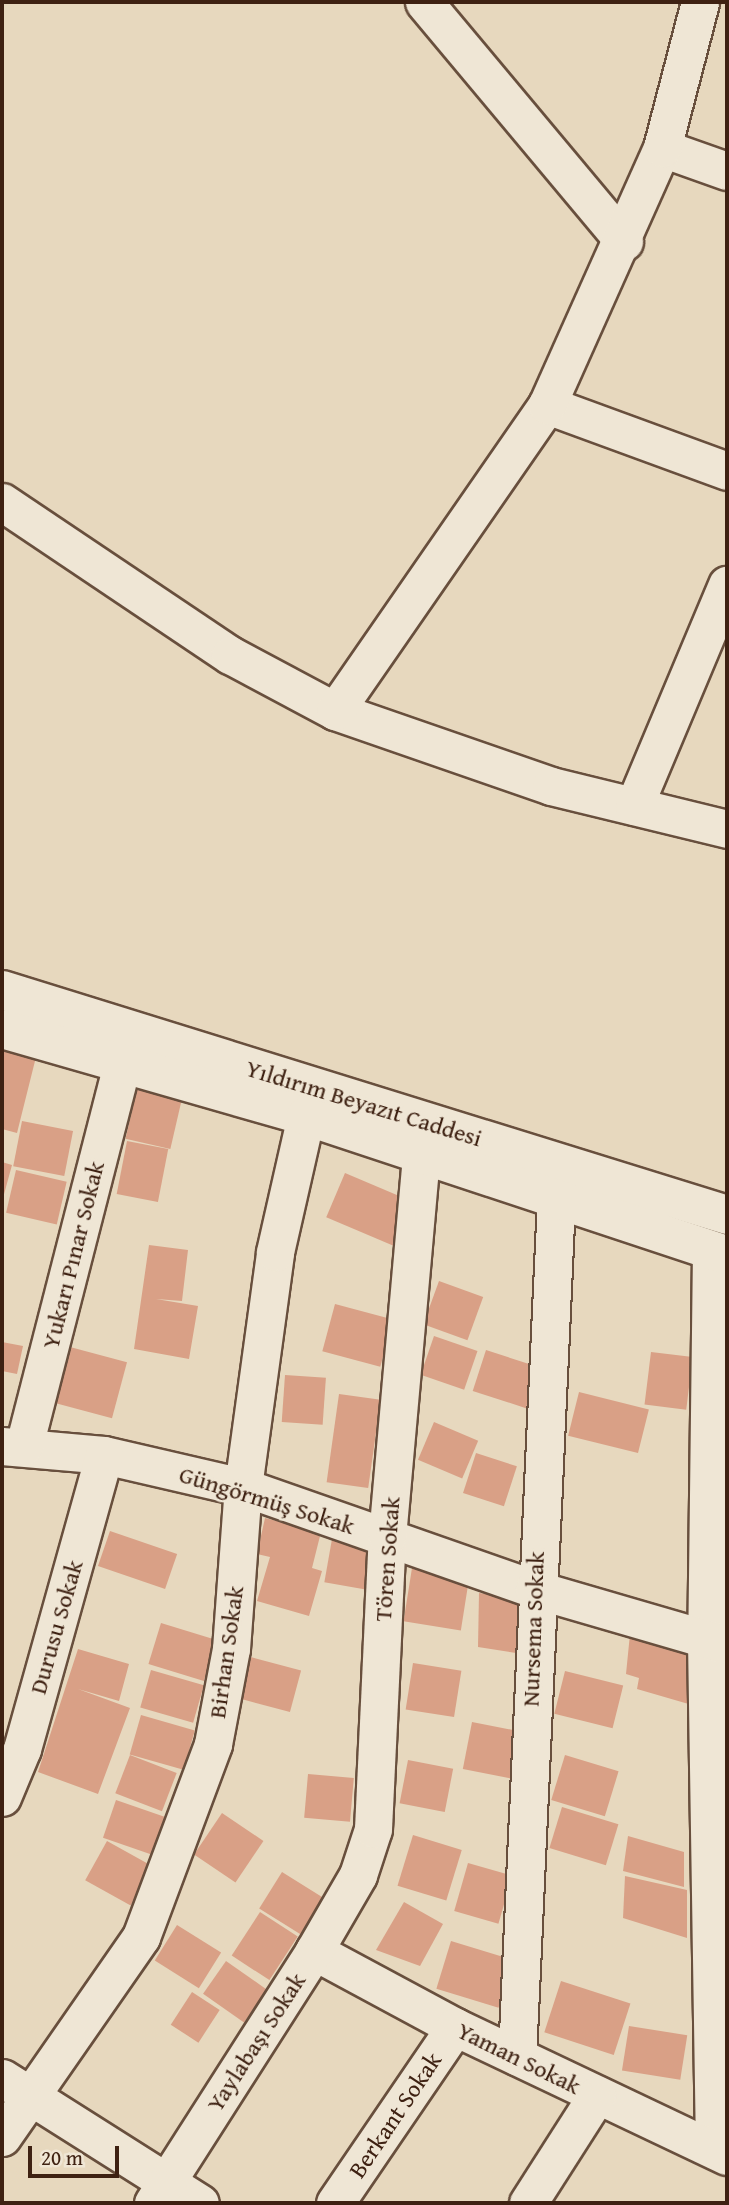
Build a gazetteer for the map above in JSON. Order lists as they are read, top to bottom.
{
  "streets": {
    "main road": ["Yıldırım Beyazıt Caddesi"],
    "street": [
      "Yukarı Pınar Sokak",
      "Güngörmüş Sokak",
      "Tören Sokak",
      "Durusu Sokak",
      "Nursema Sokak",
      "Birhan Sokak",
      "Yaylabaşı Sokak",
      "Yaman Sokak",
      "Berkant Sokak"
    ]
  },
  "crossings": [
    ["Yukarı Pınar Sokak", "Güngörmüş Sokak"],
    ["Güngörmüş Sokak", "Tören Sokak"],
    ["Güngörmüş Sokak", "Durusu Sokak"],
    ["Güngörmüş Sokak", "Nursema Sokak"],
    ["Güngörmüş Sokak", "Birhan Sokak"],
    ["Tören Sokak", "Yaylabaşı Sokak"],
    ["Tören Sokak", "Yaman Sokak"],
    ["Nursema Sokak", "Yaman Sokak"],
    ["Yaylabaşı Sokak", "Yaman Sokak"],
    ["Yaman Sokak", "Berkant Sokak"]
  ],
  "scale_bar": "20 m"
}
